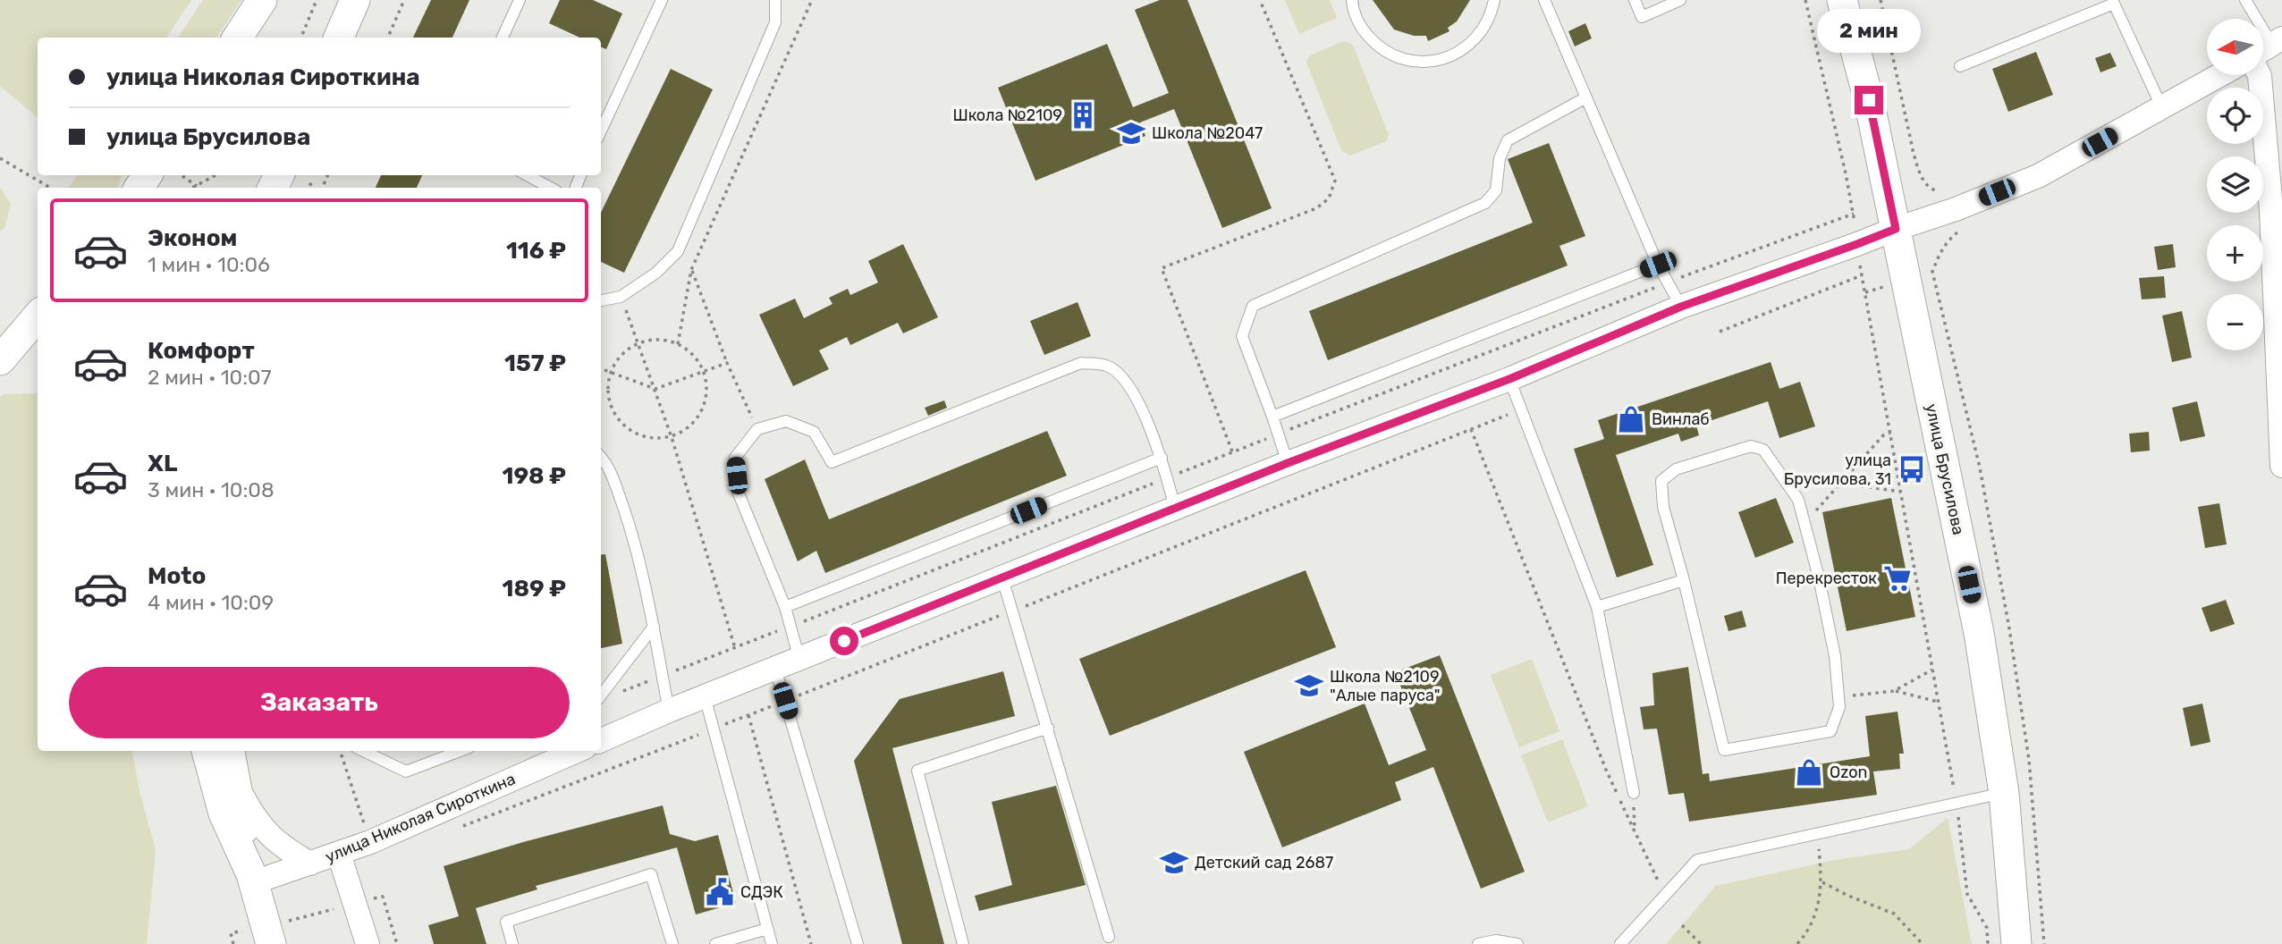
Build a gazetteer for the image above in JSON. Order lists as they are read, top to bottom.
{
  "streets": {
    "street": ["улица Брусилова", "улица Николая Сироткина"]
  },
  "places": {
    "building": ["Школа №2109"],
    "school or university": ["Школа №2047", "Школа №2109 \"Алые паруса\"", "Детский сад 2687"],
    "shop": ["Винлаб", "Ozon"],
    "bus stop": ["улица Брусилова, 31"],
    "supermarket": ["Перекресток"],
    "public building": ["СДЭК"]
  },
  "north": "left",
  "page": {
    "bubble": "2 мин",
    "map_buttons": ["+", "−"],
    "banner": ["улица Николая Сироткина", "улица Брусилова"],
    "list": [
      {
        "name": "Эконом",
        "note": "1 мин · 10:06",
        "value": "116 ₽"
      },
      {
        "name": "Комфорт",
        "note": "2 мин · 10:07",
        "value": "157 ₽"
      },
      {
        "name": "XL",
        "note": "3 мин · 10:08",
        "value": "198 ₽"
      },
      {
        "name": "Moto",
        "note": "4 мин · 10:09",
        "value": "189 ₽"
      }
    ],
    "buttons": "Заказать"
  }
}
